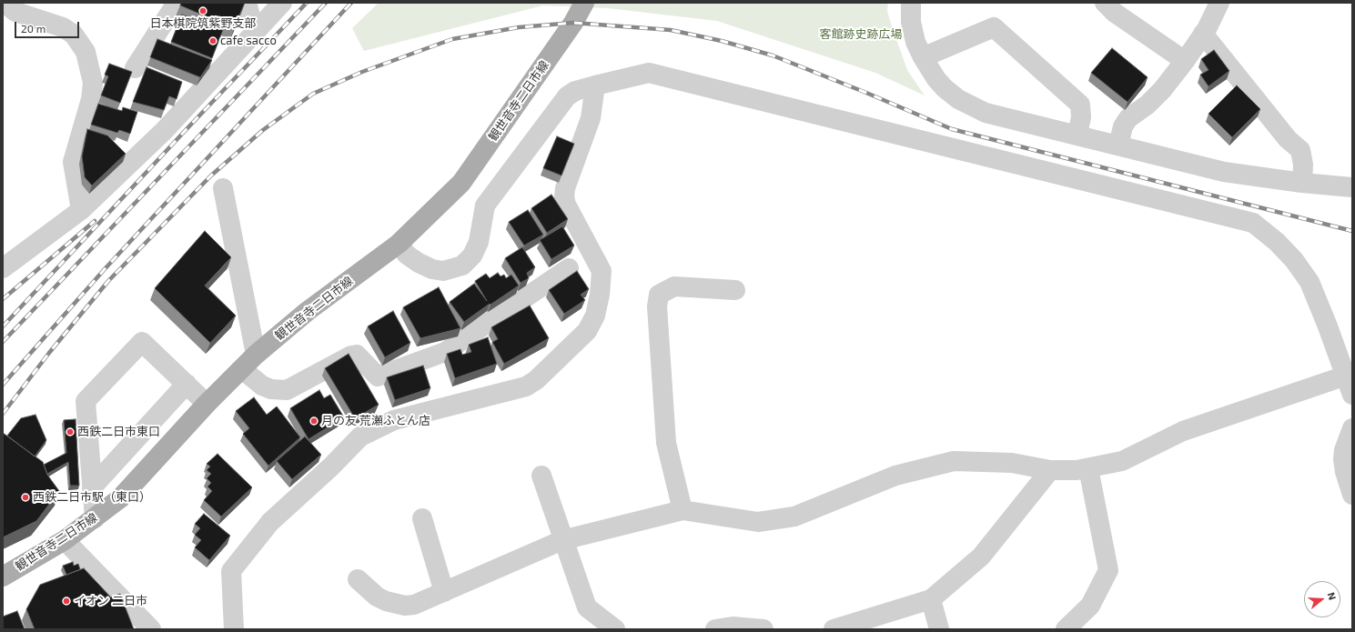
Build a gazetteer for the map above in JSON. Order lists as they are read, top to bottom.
{
  "streets": {
    "main road": ["観世音寺二日市線"]
  },
  "parks": ["客館跡史跡広場"],
  "places": [
    "日本棋院筑紫野支部",
    "cafe sacco",
    "月の友 荒瀬ふとん店",
    "西鉄二日市東口",
    "西鉄二日市駅（東口）",
    "イオン 二日市"
  ],
  "scale_bar": "20 m",
  "north": "right"
}
